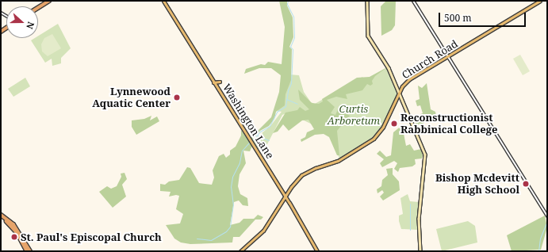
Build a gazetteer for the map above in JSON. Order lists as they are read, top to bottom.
{
  "streets": {
    "main road": ["Church Road", "Washington Lane"]
  },
  "crossings": [
    ["Church Road", "Washington Lane"]
  ],
  "parks": ["Curtis Arboretum"],
  "places": [
    "Lynnewood Aquatic Center",
    "Reconstructionist Rabbinical College",
    "Bishop Mcdevitt High School",
    "St. Paul's Episcopal Church"
  ],
  "scale_bar": "500 m",
  "north": "right"
}
